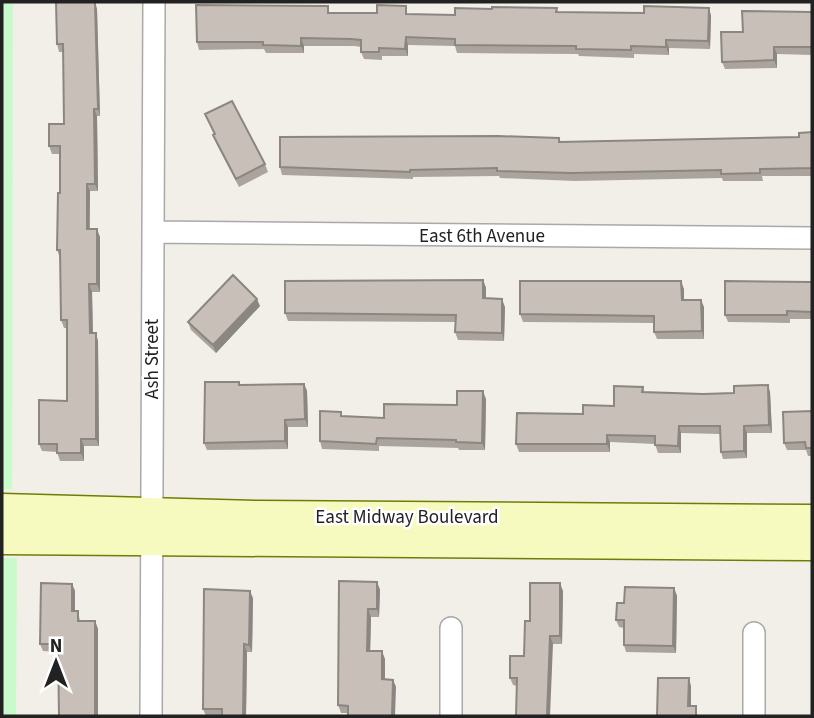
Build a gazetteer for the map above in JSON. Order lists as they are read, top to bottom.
{
  "streets": {
    "main road": ["East Midway Boulevard"],
    "street": ["East 6th Avenue", "Ash Street"]
  },
  "crossings": [
    ["East 6th Avenue", "Ash Street"],
    ["Ash Street", "East Midway Boulevard"]
  ],
  "north": "top"
}
